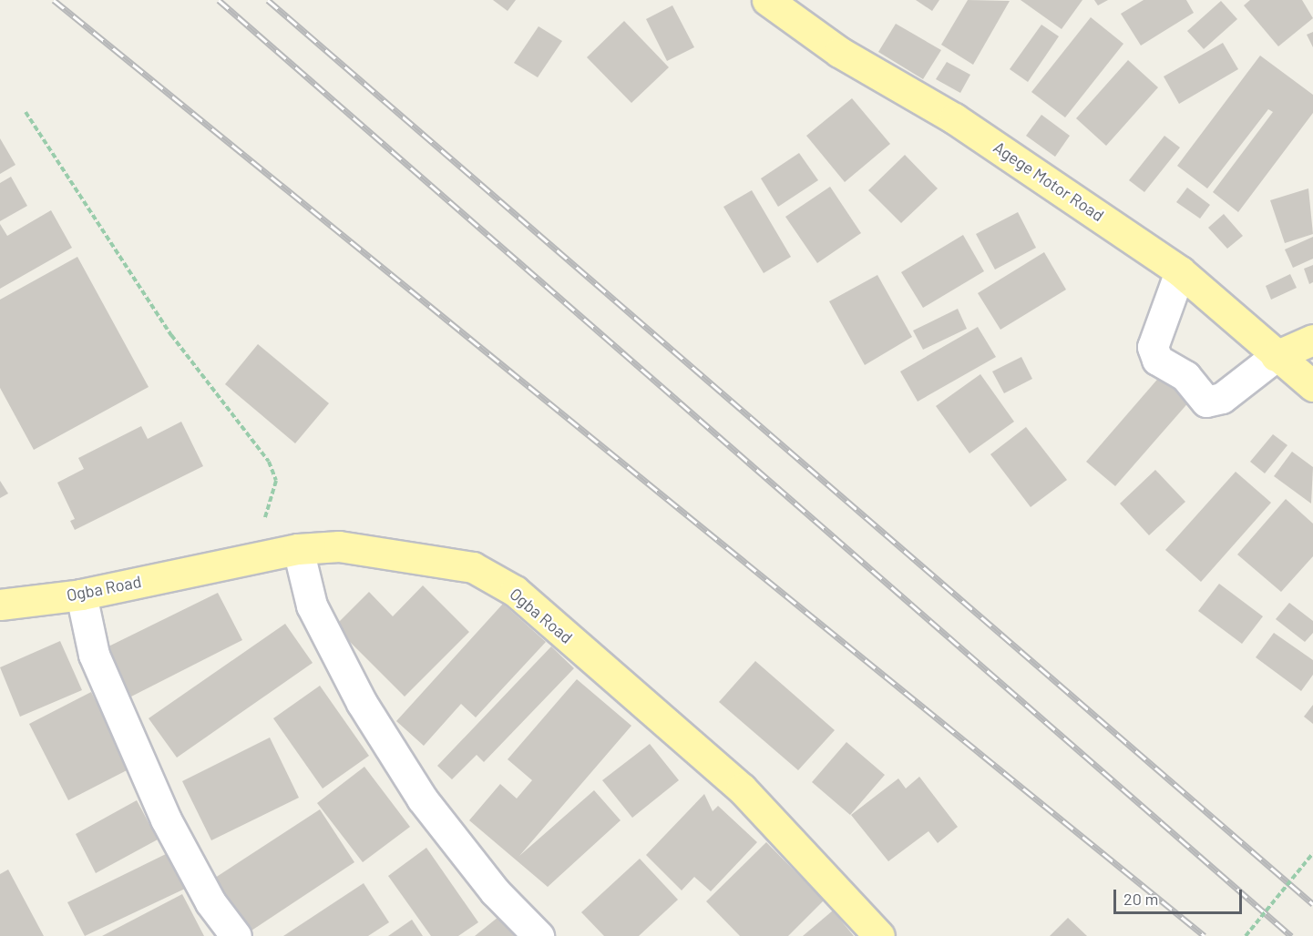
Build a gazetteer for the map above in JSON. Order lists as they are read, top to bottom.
{
  "streets": {
    "main road": ["Agege Motor Road", "Ogba Road"]
  },
  "scale_bar": "20 m"
}
